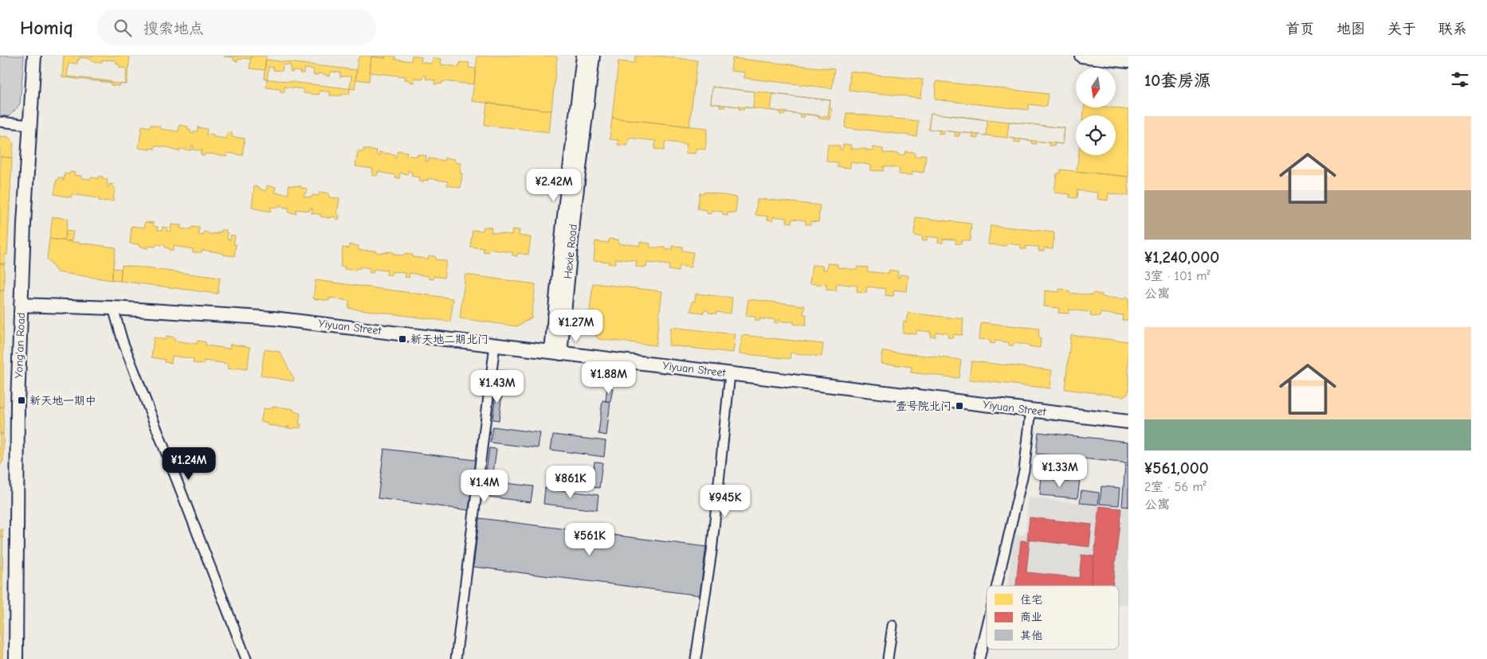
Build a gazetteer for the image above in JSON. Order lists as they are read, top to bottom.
{
  "streets": {
    "street": ["Hexie Road", "Yiyuan Street", "Yong'an Road"]
  },
  "crossings": [
    ["Hexie Road", "Yiyuan Street"],
    ["Yiyuan Street", "Yong'an Road"]
  ],
  "places": {
    "transit": ["新天地二期北门", "新天地一期中", "壹号院北门"]
  },
  "legend": ["住宅", "商业", "其他"],
  "north": "bottom",
  "page": {
    "header": "Homiq",
    "search": "搜索地点",
    "nav": [
      "首页",
      "地图",
      "关于",
      "联系"
    ],
    "heading": "10套房源",
    "list": [
      {
        "name": "¥1,240,000",
        "note": "3室 · 101 m² · 公寓"
      },
      {
        "name": "¥561,000",
        "note": "2室 · 56 m² · 公寓"
      }
    ],
    "price": [
      "¥2.42M",
      "¥1.27M",
      "¥1.88M",
      "¥1.43M",
      "¥1.24M",
      "¥1.33M",
      "¥861K",
      "¥1.4M",
      "¥945K",
      "¥561K"
    ]
  }
}
